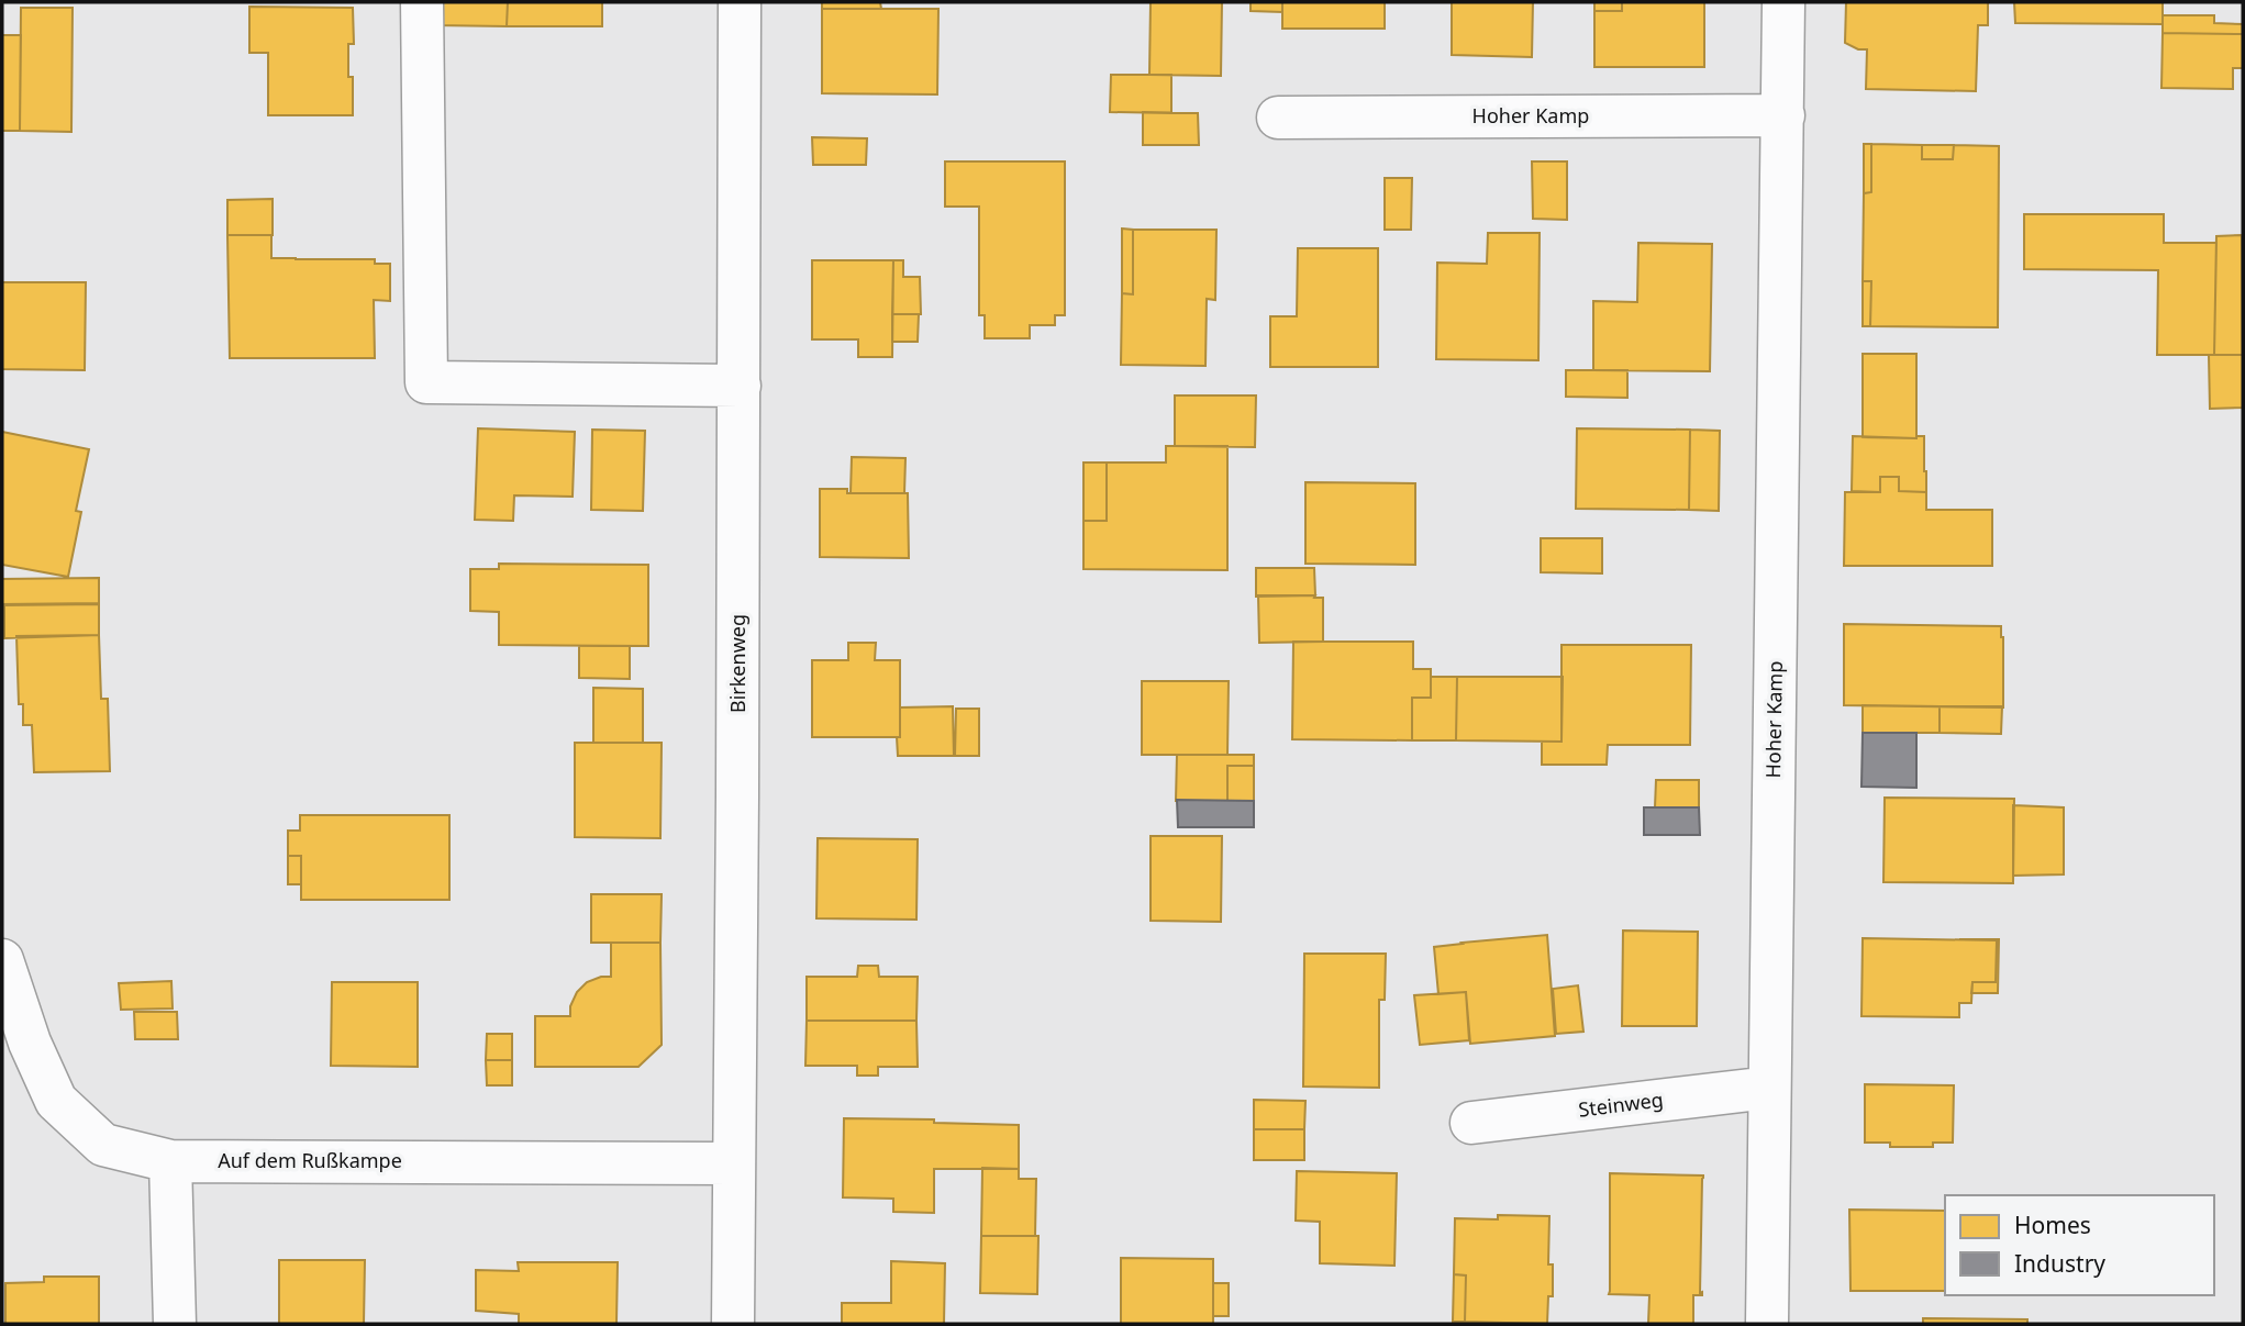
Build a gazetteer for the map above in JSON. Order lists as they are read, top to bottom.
{
  "streets": {
    "street": [
      "Hoher Kamp",
      "Birkenweg",
      "Steinweg",
      "Auf dem Rußkampe"
    ]
  },
  "crossings": [
    ["Hoher Kamp", "Steinweg"],
    ["Birkenweg", "Auf dem Rußkampe"]
  ],
  "legend": ["Homes", "Industry"]
}
